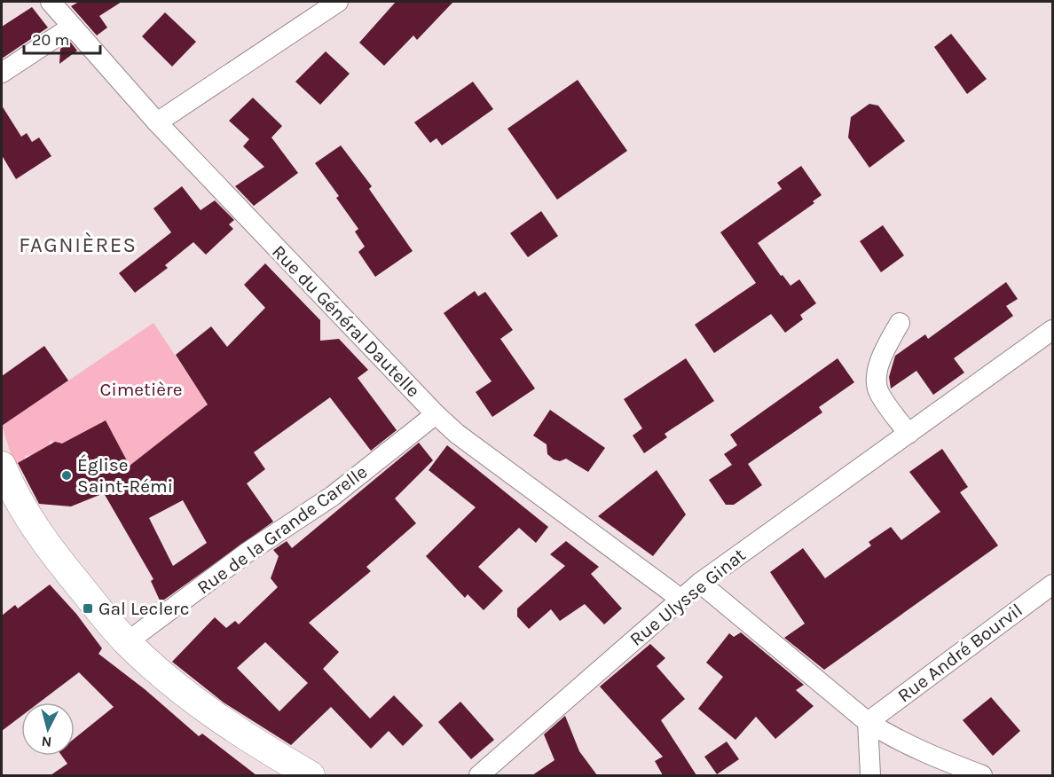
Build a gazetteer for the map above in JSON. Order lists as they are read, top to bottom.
{
  "streets": {
    "street": [
      "Rue du Général Dautelle",
      "Rue de la Grande Carelle",
      "Rue Ulysse Ginat",
      "Rue André Bourvil"
    ]
  },
  "crossings": [
    ["Rue du Général Dautelle", "Rue de la Grande Carelle"],
    ["Rue du Général Dautelle", "Rue Ulysse Ginat"]
  ],
  "districts": ["FAGNIÈRES"],
  "parks": ["Cimetière"],
  "places": {
    "other": ["Église Saint-Rémi"],
    "transit": ["Gal Leclerc"]
  },
  "scale_bar": "20 m",
  "north": "bottom"
}
